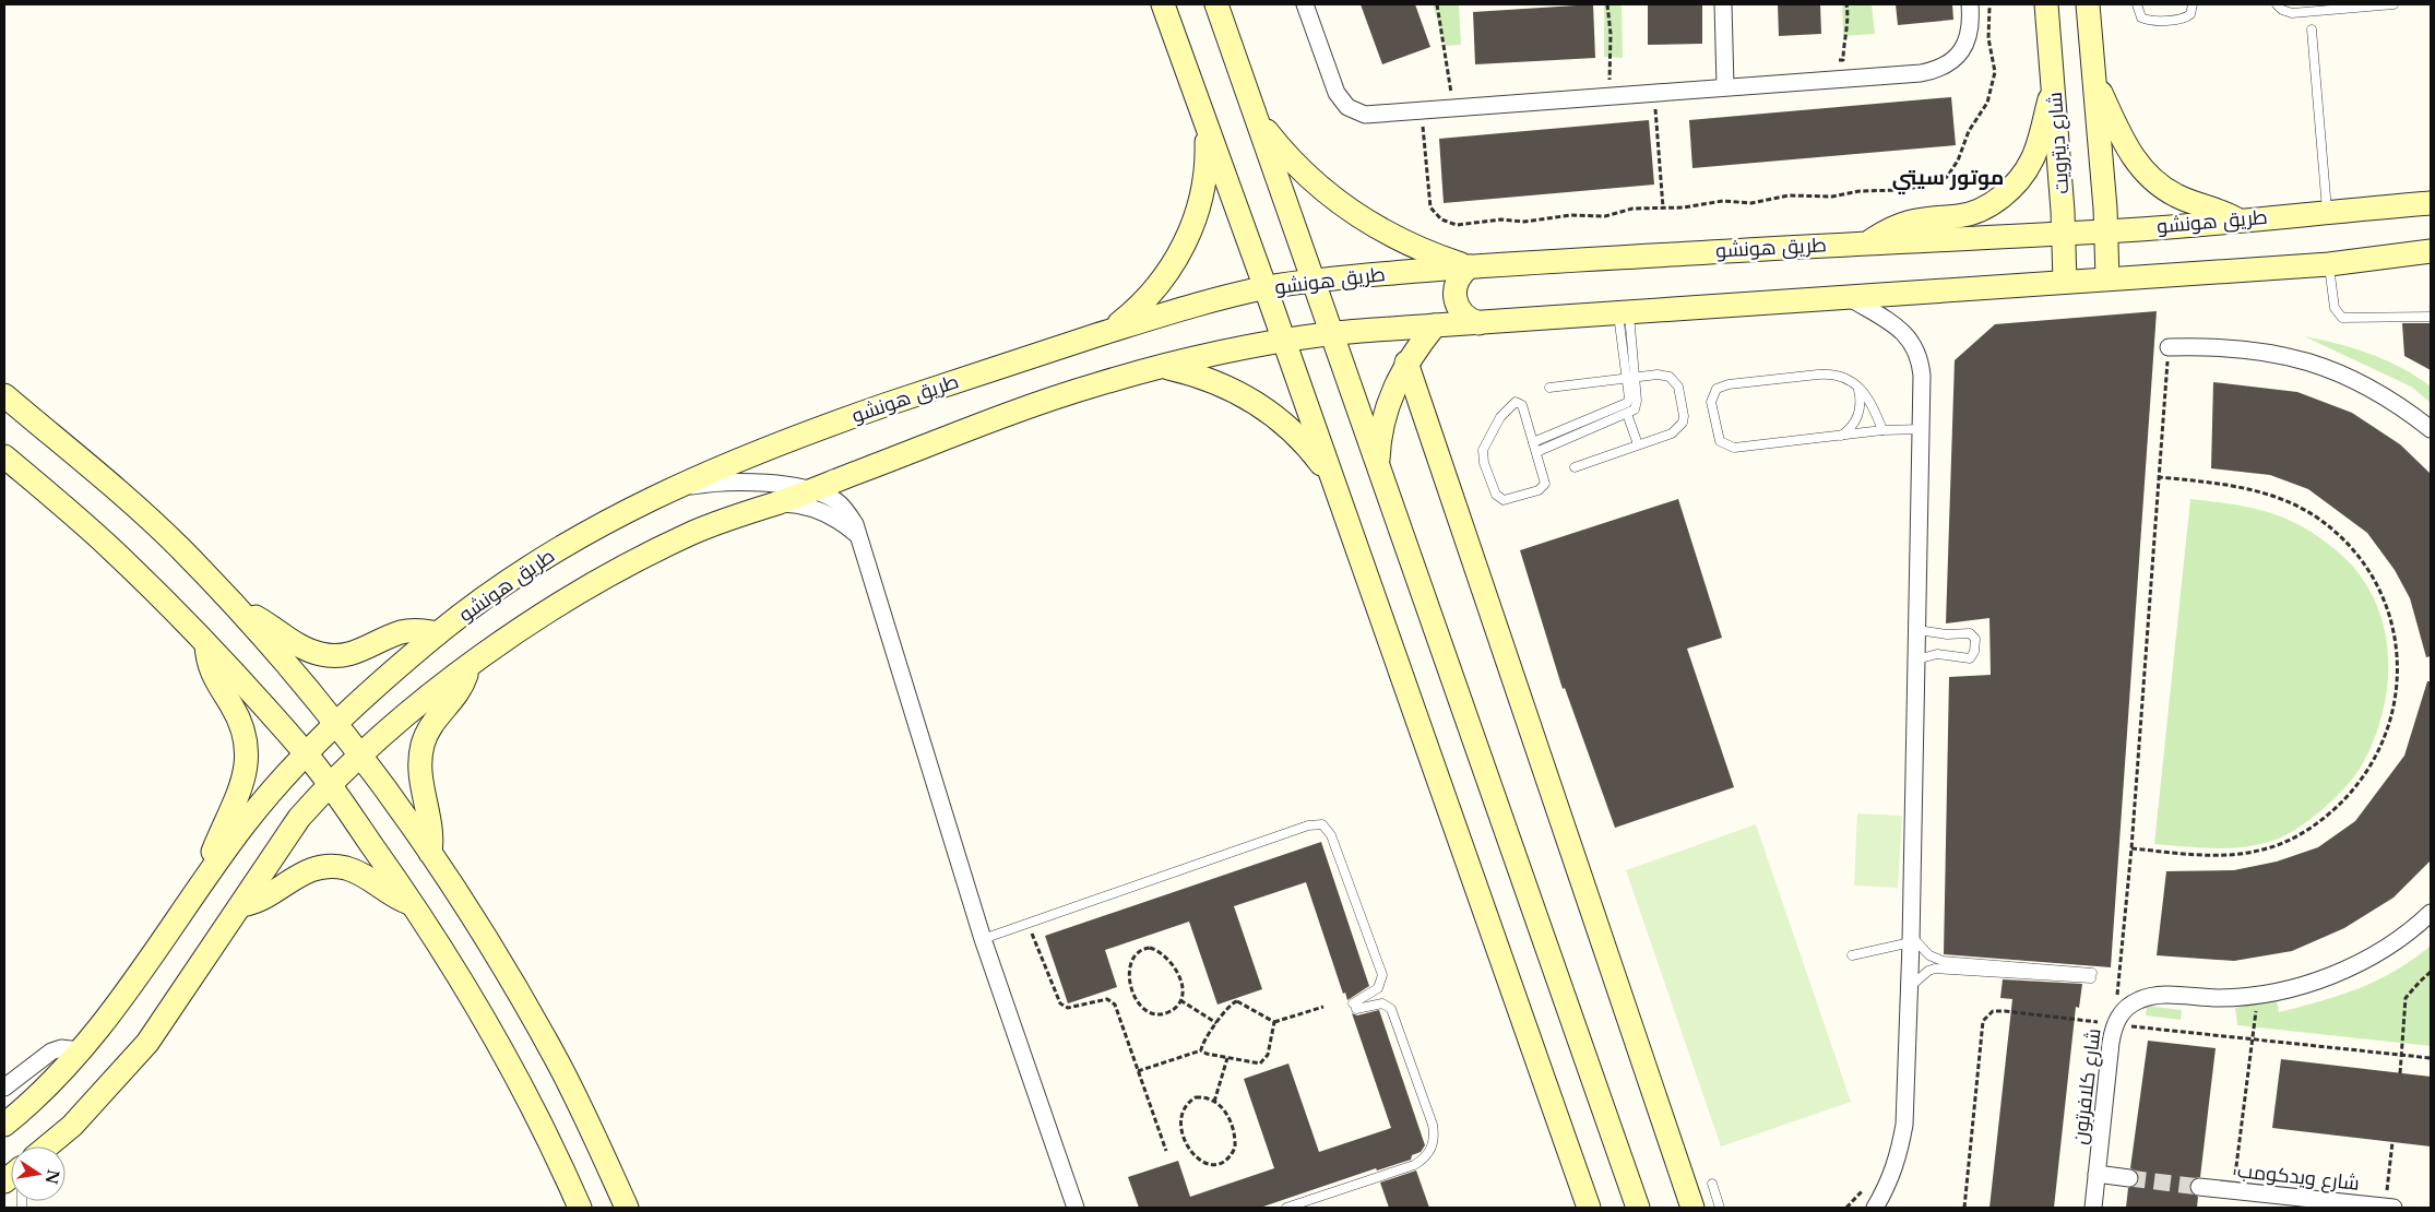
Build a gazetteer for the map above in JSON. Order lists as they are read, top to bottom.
{
  "streets": {
    "street": [
      "شارع ديترويت",
      "طريق هونشو",
      "شارع كلافرتون",
      "شارع ويدكومب"
    ]
  },
  "crossings": [
    ["شارع ديترويت", "طريق هونشو"]
  ],
  "districts": ["موتور سيتي"],
  "north": "right"
}
